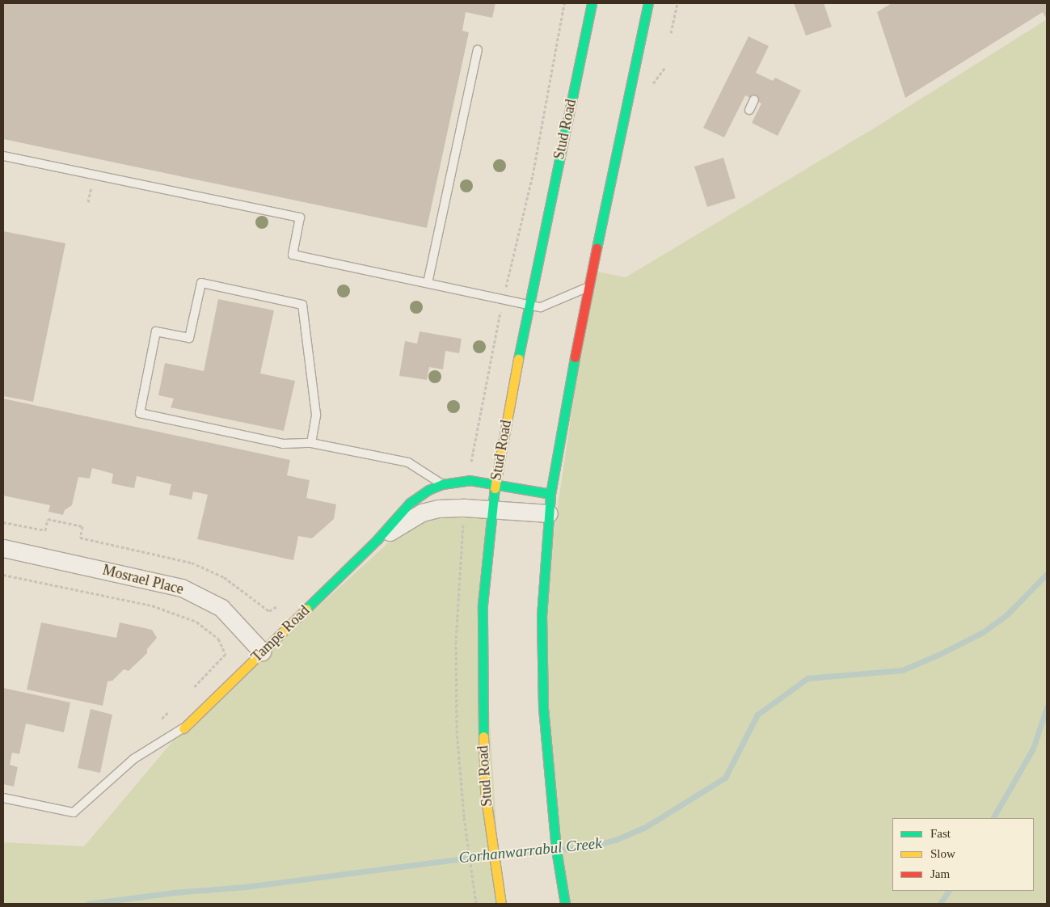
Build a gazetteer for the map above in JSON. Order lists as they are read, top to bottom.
{
  "streets": {
    "main road": ["Stud Road", "Tampe Road"],
    "street": ["Mosrael Place"]
  },
  "crossings": [
    ["Stud Road", "Tampe Road"],
    ["Mosrael Place", "Tampe Road"]
  ],
  "water": ["Corhanwarrabul Creek"],
  "legend": ["Fast", "Slow", "Jam"]
}
